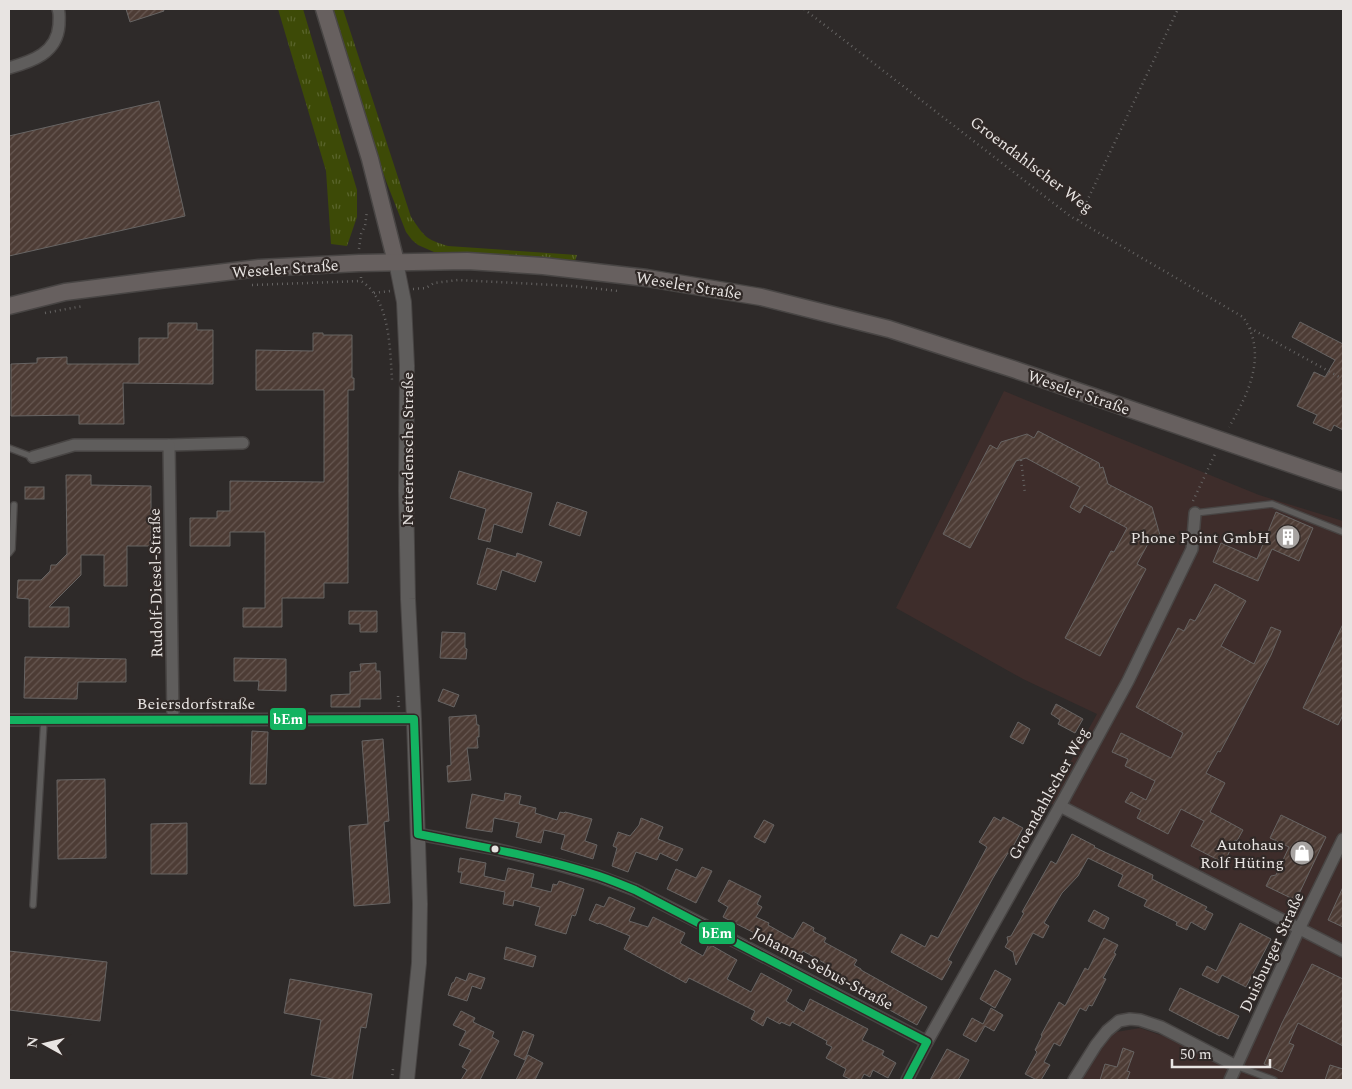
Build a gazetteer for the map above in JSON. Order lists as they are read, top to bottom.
{
  "streets": {
    "main road": ["Weseler Straße", "Netterdensche Straße"],
    "street": [
      "Groendahlscher Weg",
      "Rudolf-Diesel-Straße",
      "Beiersdorfstraße",
      "Duisburger Straße",
      "Johanna-Sebus-Straße"
    ]
  },
  "crossings": [
    ["Groendahlscher Weg", "Johanna-Sebus-Straße"],
    ["Weseler Straße", "Netterdensche Straße"],
    ["Netterdensche Straße", "Beiersdorfstraße"],
    ["Netterdensche Straße", "Johanna-Sebus-Straße"],
    ["Rudolf-Diesel-Straße", "Beiersdorfstraße"]
  ],
  "places": {
    "building": ["Phone Point GmbH"],
    "shop": ["Autohaus Rolf Hüting"]
  },
  "lines": ["transit line bEm"],
  "scale_bar": "50 m",
  "north": "left"
}
